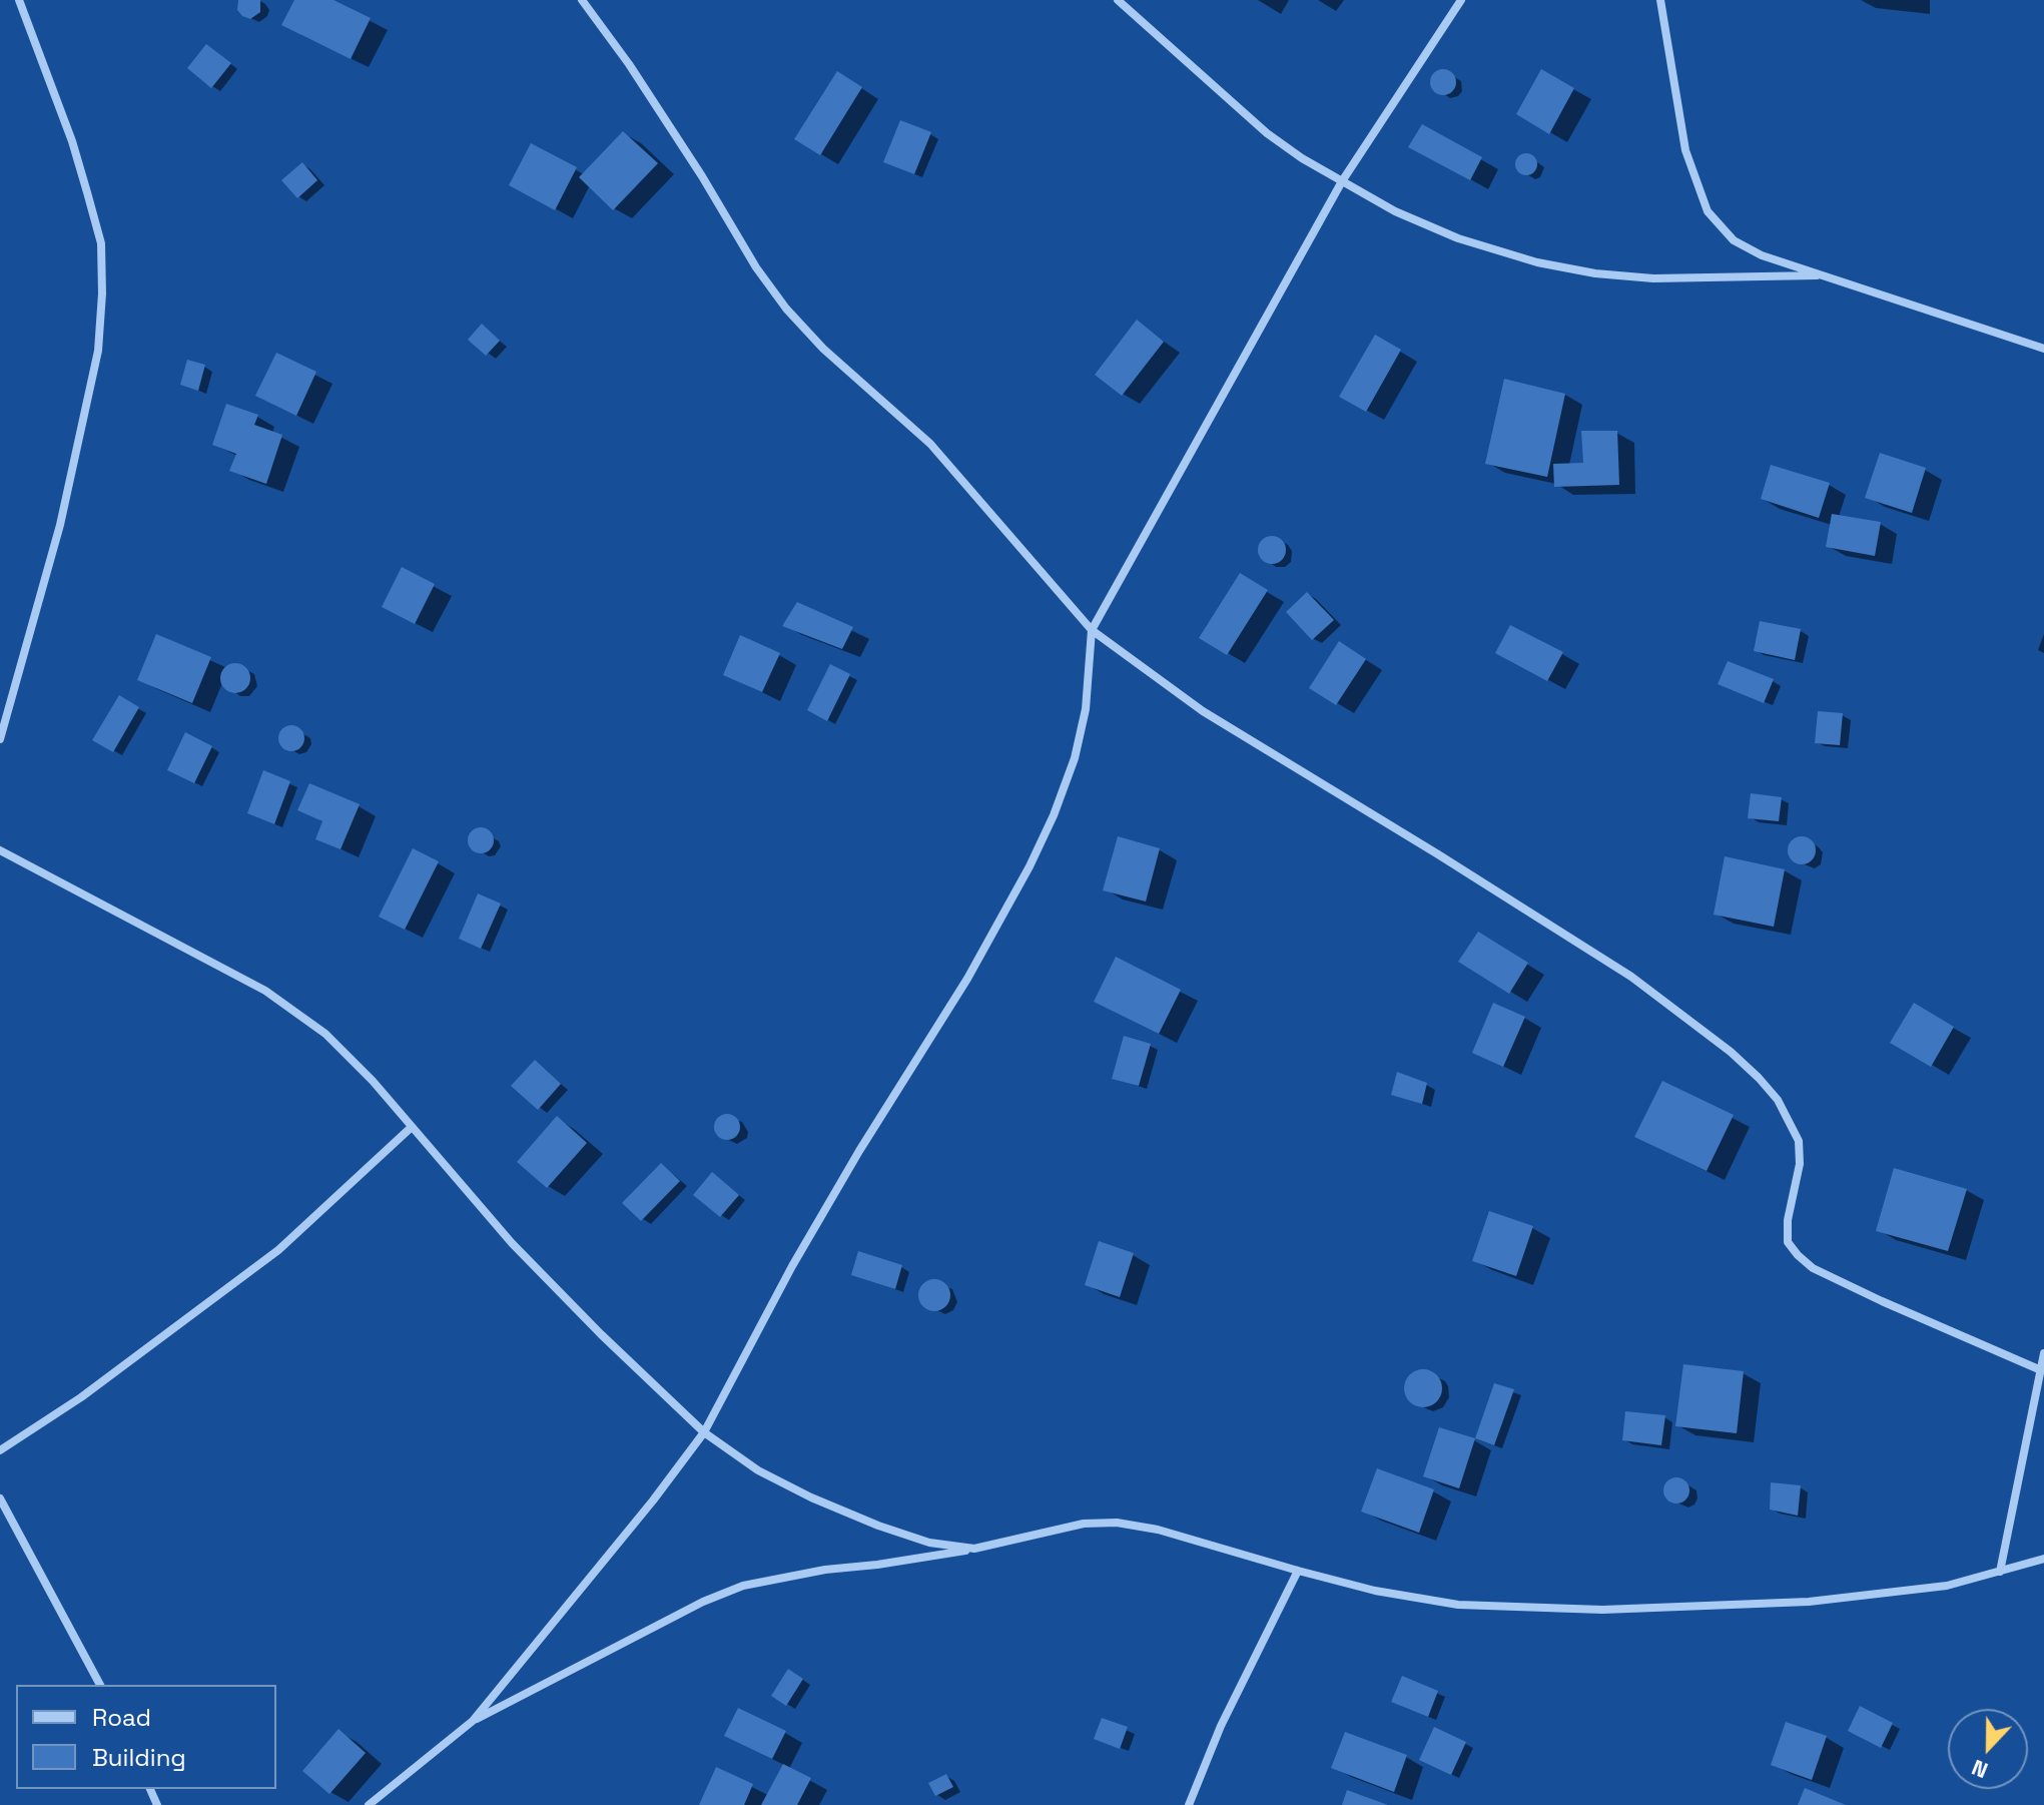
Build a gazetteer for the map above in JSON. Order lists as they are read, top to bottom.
{
  "legend": ["Road", "Building"],
  "north": "bottom"
}
